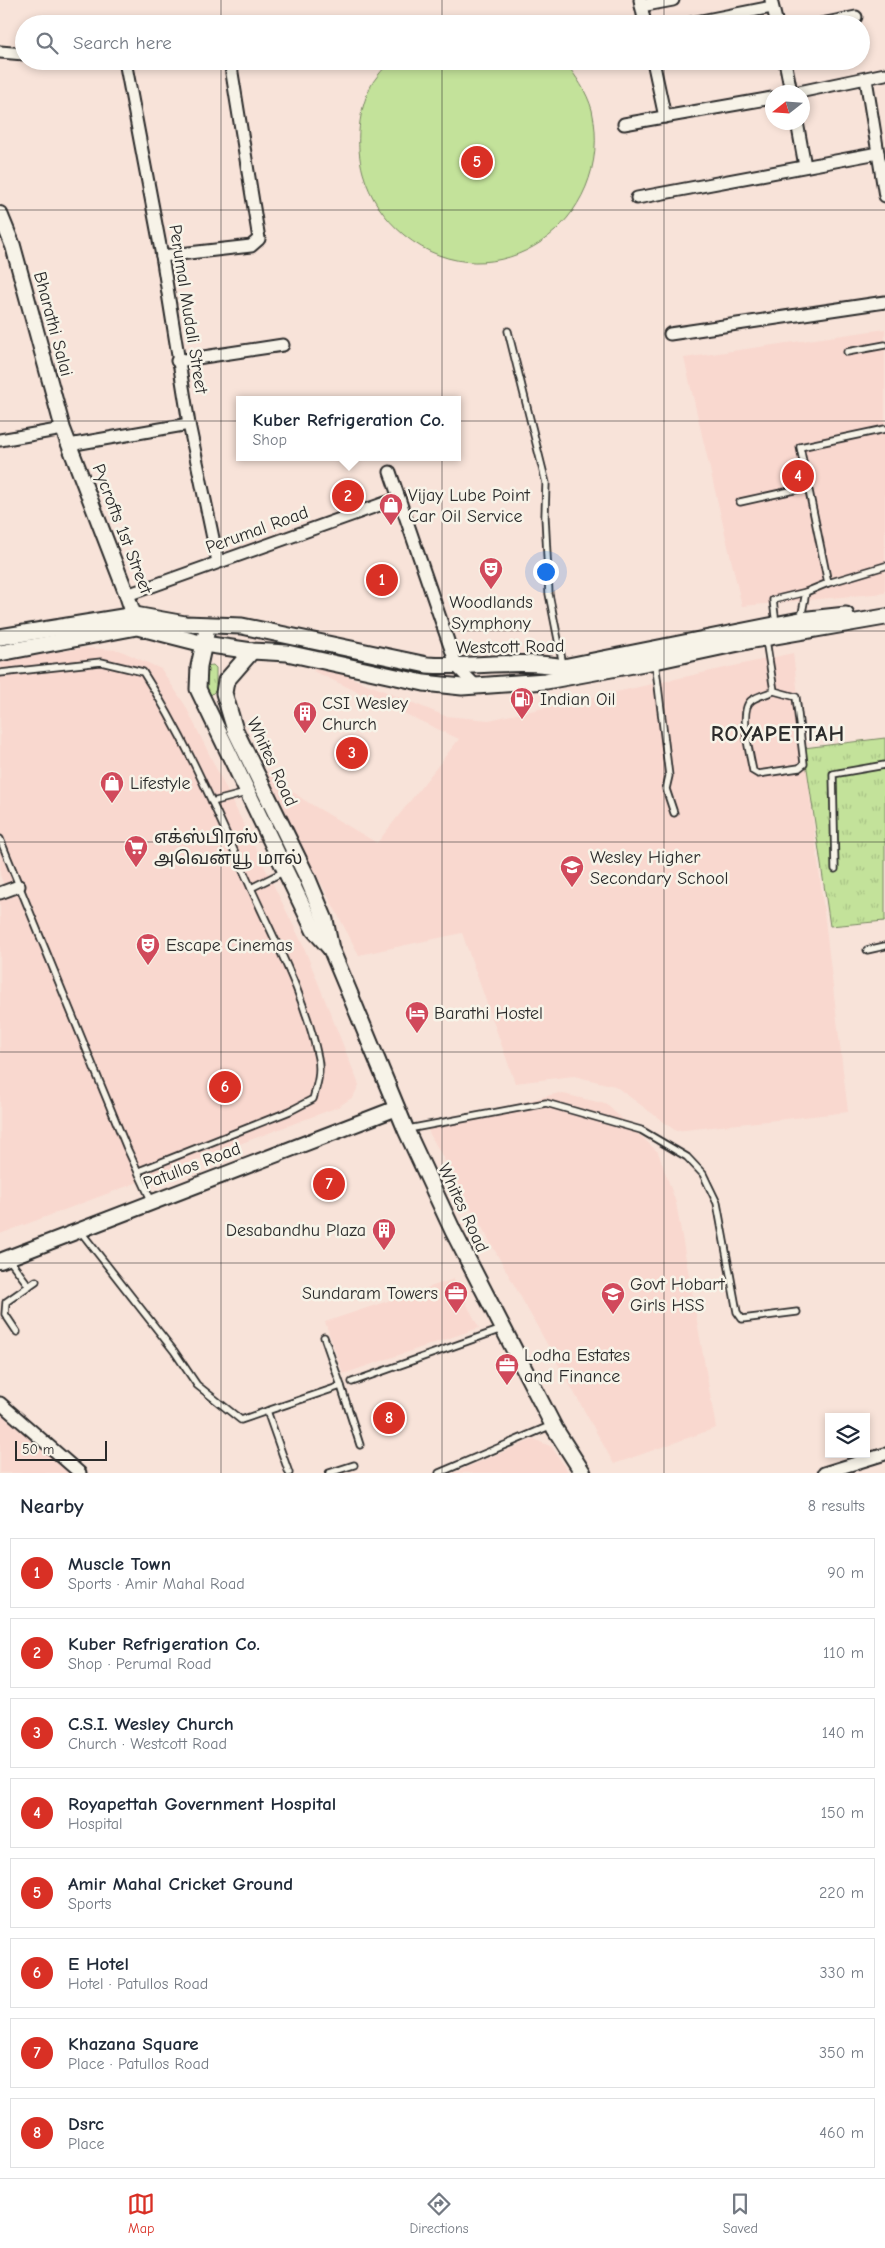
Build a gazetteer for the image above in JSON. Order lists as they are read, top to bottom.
{
  "streets": {
    "main road": ["Westcott Road", "Whites Road"],
    "street": [
      "Perumal Mudali Street",
      "Bharathi Salai",
      "Pycrofts 1st Street",
      "Perumal Road",
      "Patullos Road"
    ]
  },
  "crossings": [
    ["Perumal Mudali Street", "Perumal Road"],
    ["Bharathi Salai", "Pycrofts 1st Street"],
    ["Pycrofts 1st Street", "Perumal Road"],
    ["Pycrofts 1st Street", "Westcott Road"],
    ["Westcott Road", "Whites Road"],
    ["Whites Road", "Patullos Road"]
  ],
  "districts": ["ROYAPETTAH"],
  "places": {
    "shop": ["Vijay Lube Point Car Oil Service", "Lifestyle"],
    "theatre": ["Woodlands Symphony", "Escape Cinemas"],
    "fuel station": ["Indian Oil"],
    "building": ["CSI Wesley Church", "Desabandhu Plaza"],
    "supermarket": ["எக்ஸ்பிரஸ் அவென்யூ மால்"],
    "school or university": ["Wesley Higher Secondary School", "Govt Hobart Girls HSS"],
    "hotel": ["Barathi Hostel"],
    "office": ["Sundaram Towers", "Lodha Estates and Finance"]
  },
  "scale_bar": "50 m",
  "north": "left",
  "page": {
    "search": "Search here",
    "pins": [
      "5",
      "4",
      "2",
      "1",
      "3",
      "6",
      "7",
      "8"
    ],
    "popup": ["Kuber Refrigeration Co.", "Shop"],
    "scale": "50 m",
    "heading": ["Nearby", "8 results"],
    "list": [
      {
        "mark": "1",
        "name": "Muscle Town",
        "note": "Sports · Amir Mahal Road",
        "value": "90 m"
      },
      {
        "mark": "2",
        "name": "Kuber Refrigeration Co.",
        "note": "Shop · Perumal Road",
        "value": "110 m"
      },
      {
        "mark": "3",
        "name": "C.S.I. Wesley Church",
        "note": "Church · Westcott Road",
        "value": "140 m"
      },
      {
        "mark": "4",
        "name": "Royapettah Government Hospital",
        "note": "Hospital",
        "value": "150 m"
      },
      {
        "mark": "5",
        "name": "Amir Mahal Cricket Ground",
        "note": "Sports",
        "value": "220 m"
      },
      {
        "mark": "6",
        "name": "E Hotel",
        "note": "Hotel · Patullos Road",
        "value": "330 m"
      },
      {
        "mark": "7",
        "name": "Khazana Square",
        "note": "Place · Patullos Road",
        "value": "350 m"
      },
      {
        "mark": "8",
        "name": "Dsrc",
        "note": "Place",
        "value": "460 m"
      }
    ],
    "nav": ["Map", "Directions", "Saved"]
  }
}
